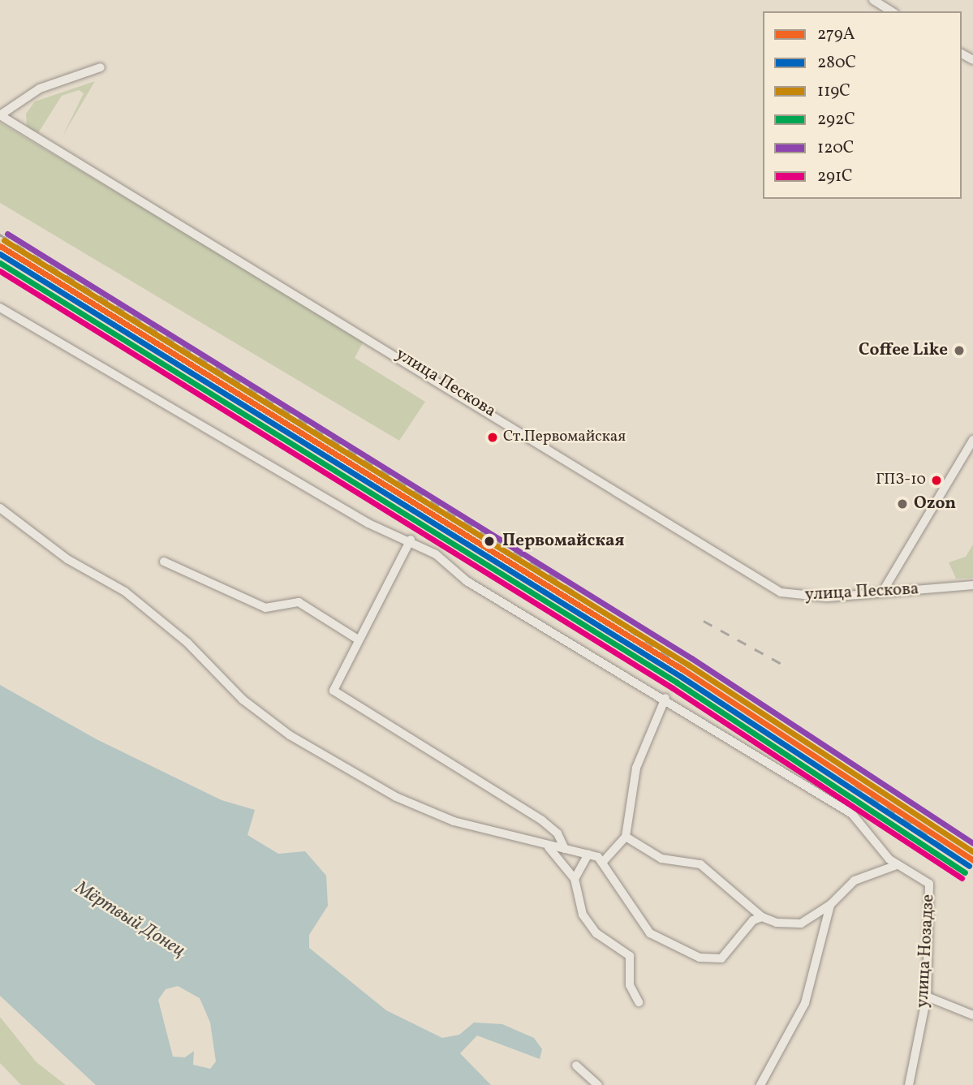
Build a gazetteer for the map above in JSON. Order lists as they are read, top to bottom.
{
  "streets": {
    "street": ["улица Пескова", "улица Нозадзе"]
  },
  "water": ["Мёртвый Донец"],
  "places": [
    "Coffee Like",
    "Ст.Первомайская",
    "ГПЗ-10",
    "Ozon",
    "Первомайская"
  ],
  "lines": [
    "transit line 120С",
    "transit line 119С",
    "transit line 279А",
    "transit line 280С",
    "transit line 292С",
    "transit line 291С"
  ],
  "legend": [
    "279А",
    "280С",
    "119С",
    "292С",
    "120С",
    "291С"
  ]
}
